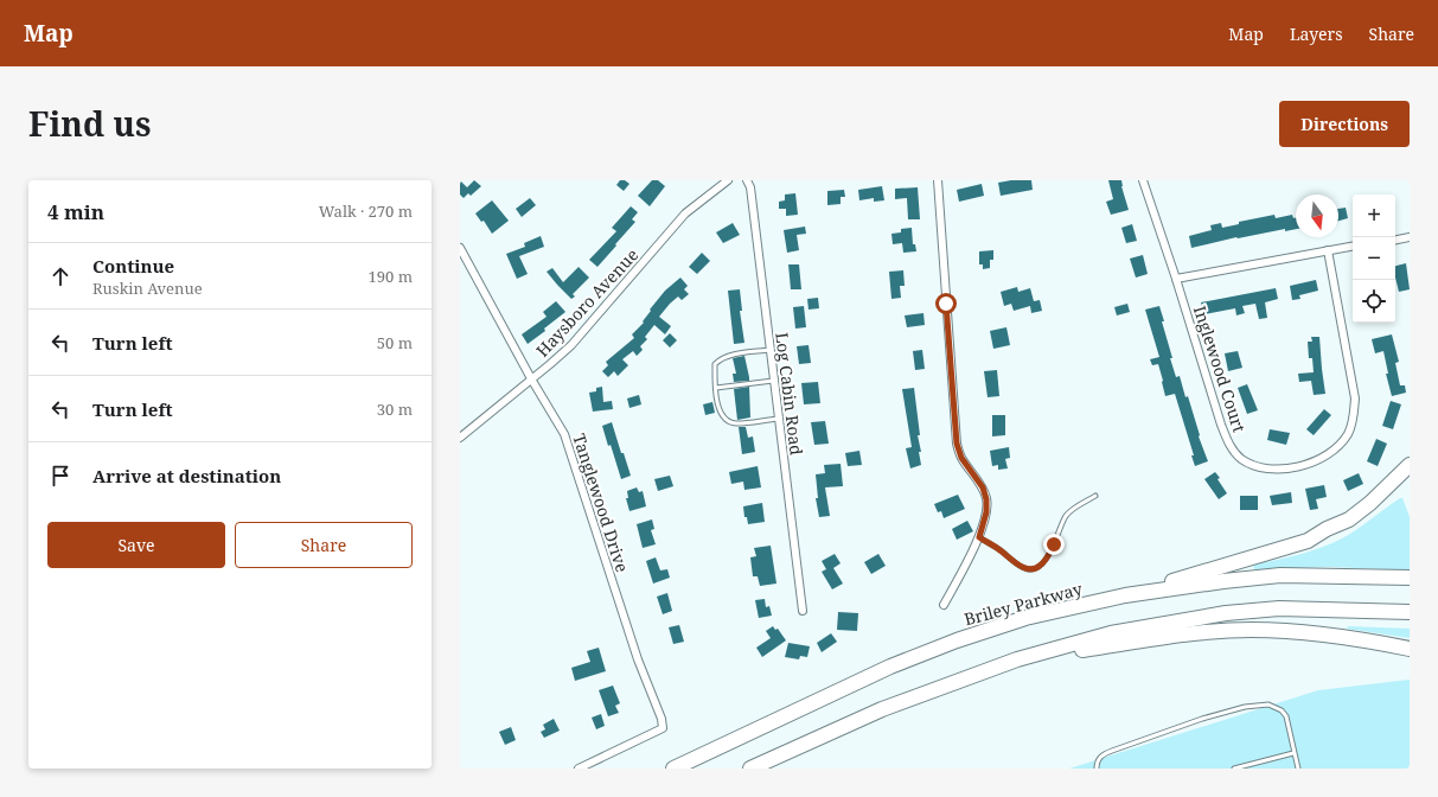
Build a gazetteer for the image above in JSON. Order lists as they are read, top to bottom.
{
  "streets": {
    "highway": ["Briley Parkway"],
    "street": [
      "Haysboro Avenue",
      "Inglewood Court",
      "Log Cabin Road",
      "Tanglewood Drive"
    ]
  },
  "crossings": [
    ["Haysboro Avenue", "Tanglewood Drive"]
  ],
  "north": "bottom",
  "page": {
    "header": "Map",
    "nav": ["Map", "Layers", "Share"],
    "title": "Find us",
    "buttons": [
      "Directions",
      ["Save", "Share"]
    ],
    "heading": ["4 min", "Walk · 270 m"],
    "map_buttons": ["+", "−"],
    "list": [
      ["Continue", "Ruskin Avenue", "190 m"],
      ["Turn left", "50 m"],
      ["Turn left", "30 m"],
      "Arrive at destination"
    ]
  }
}
